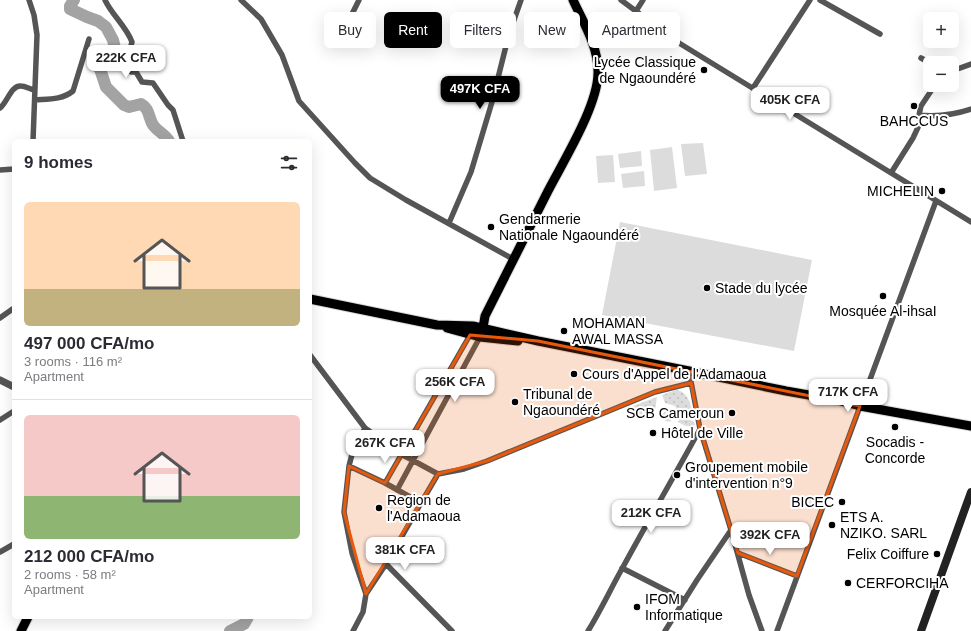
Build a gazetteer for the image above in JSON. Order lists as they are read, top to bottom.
{
  "places": [
    "Lycée Classique de Ngaoundéré",
    "BAHCCUS",
    "MICHELIN",
    "Gendarmerie Nationale Ngaoundéré",
    "Stade du lycée",
    "Mosquée Al-ihsaI",
    "MOHAMAN AWAL MASSA",
    "Cours d'Appel de l'Adamaoua",
    "Tribunal de Ngaoundéré",
    "SCB Cameroun",
    "Socadis - Concorde",
    "Hôtel de Ville",
    "Groupement mobile d'intervention n°9",
    "BICEC",
    "Region de l'Adamaoua",
    "ETS A. NZIKO. SARL",
    "Felix Coiffure",
    "CERFORCIHA",
    "IFOM Informatique"
  ],
  "page": {
    "map_buttons": ["+", "−"],
    "chip": [
      "Buy",
      "Rent",
      "Filters",
      "New",
      "Apartment"
    ],
    "price": [
      "222K CFA",
      "497K CFA",
      "405K CFA",
      "256K CFA",
      "717K CFA",
      "267K CFA",
      "212K CFA",
      "392K CFA",
      "381K CFA"
    ],
    "heading": "9 homes",
    "list": [
      {
        "name": "497 000 CFA/mo",
        "note": "3 rooms · 116 m² · Apartment"
      },
      {
        "name": "212 000 CFA/mo",
        "note": "2 rooms · 58 m² · Apartment"
      }
    ]
  }
}
